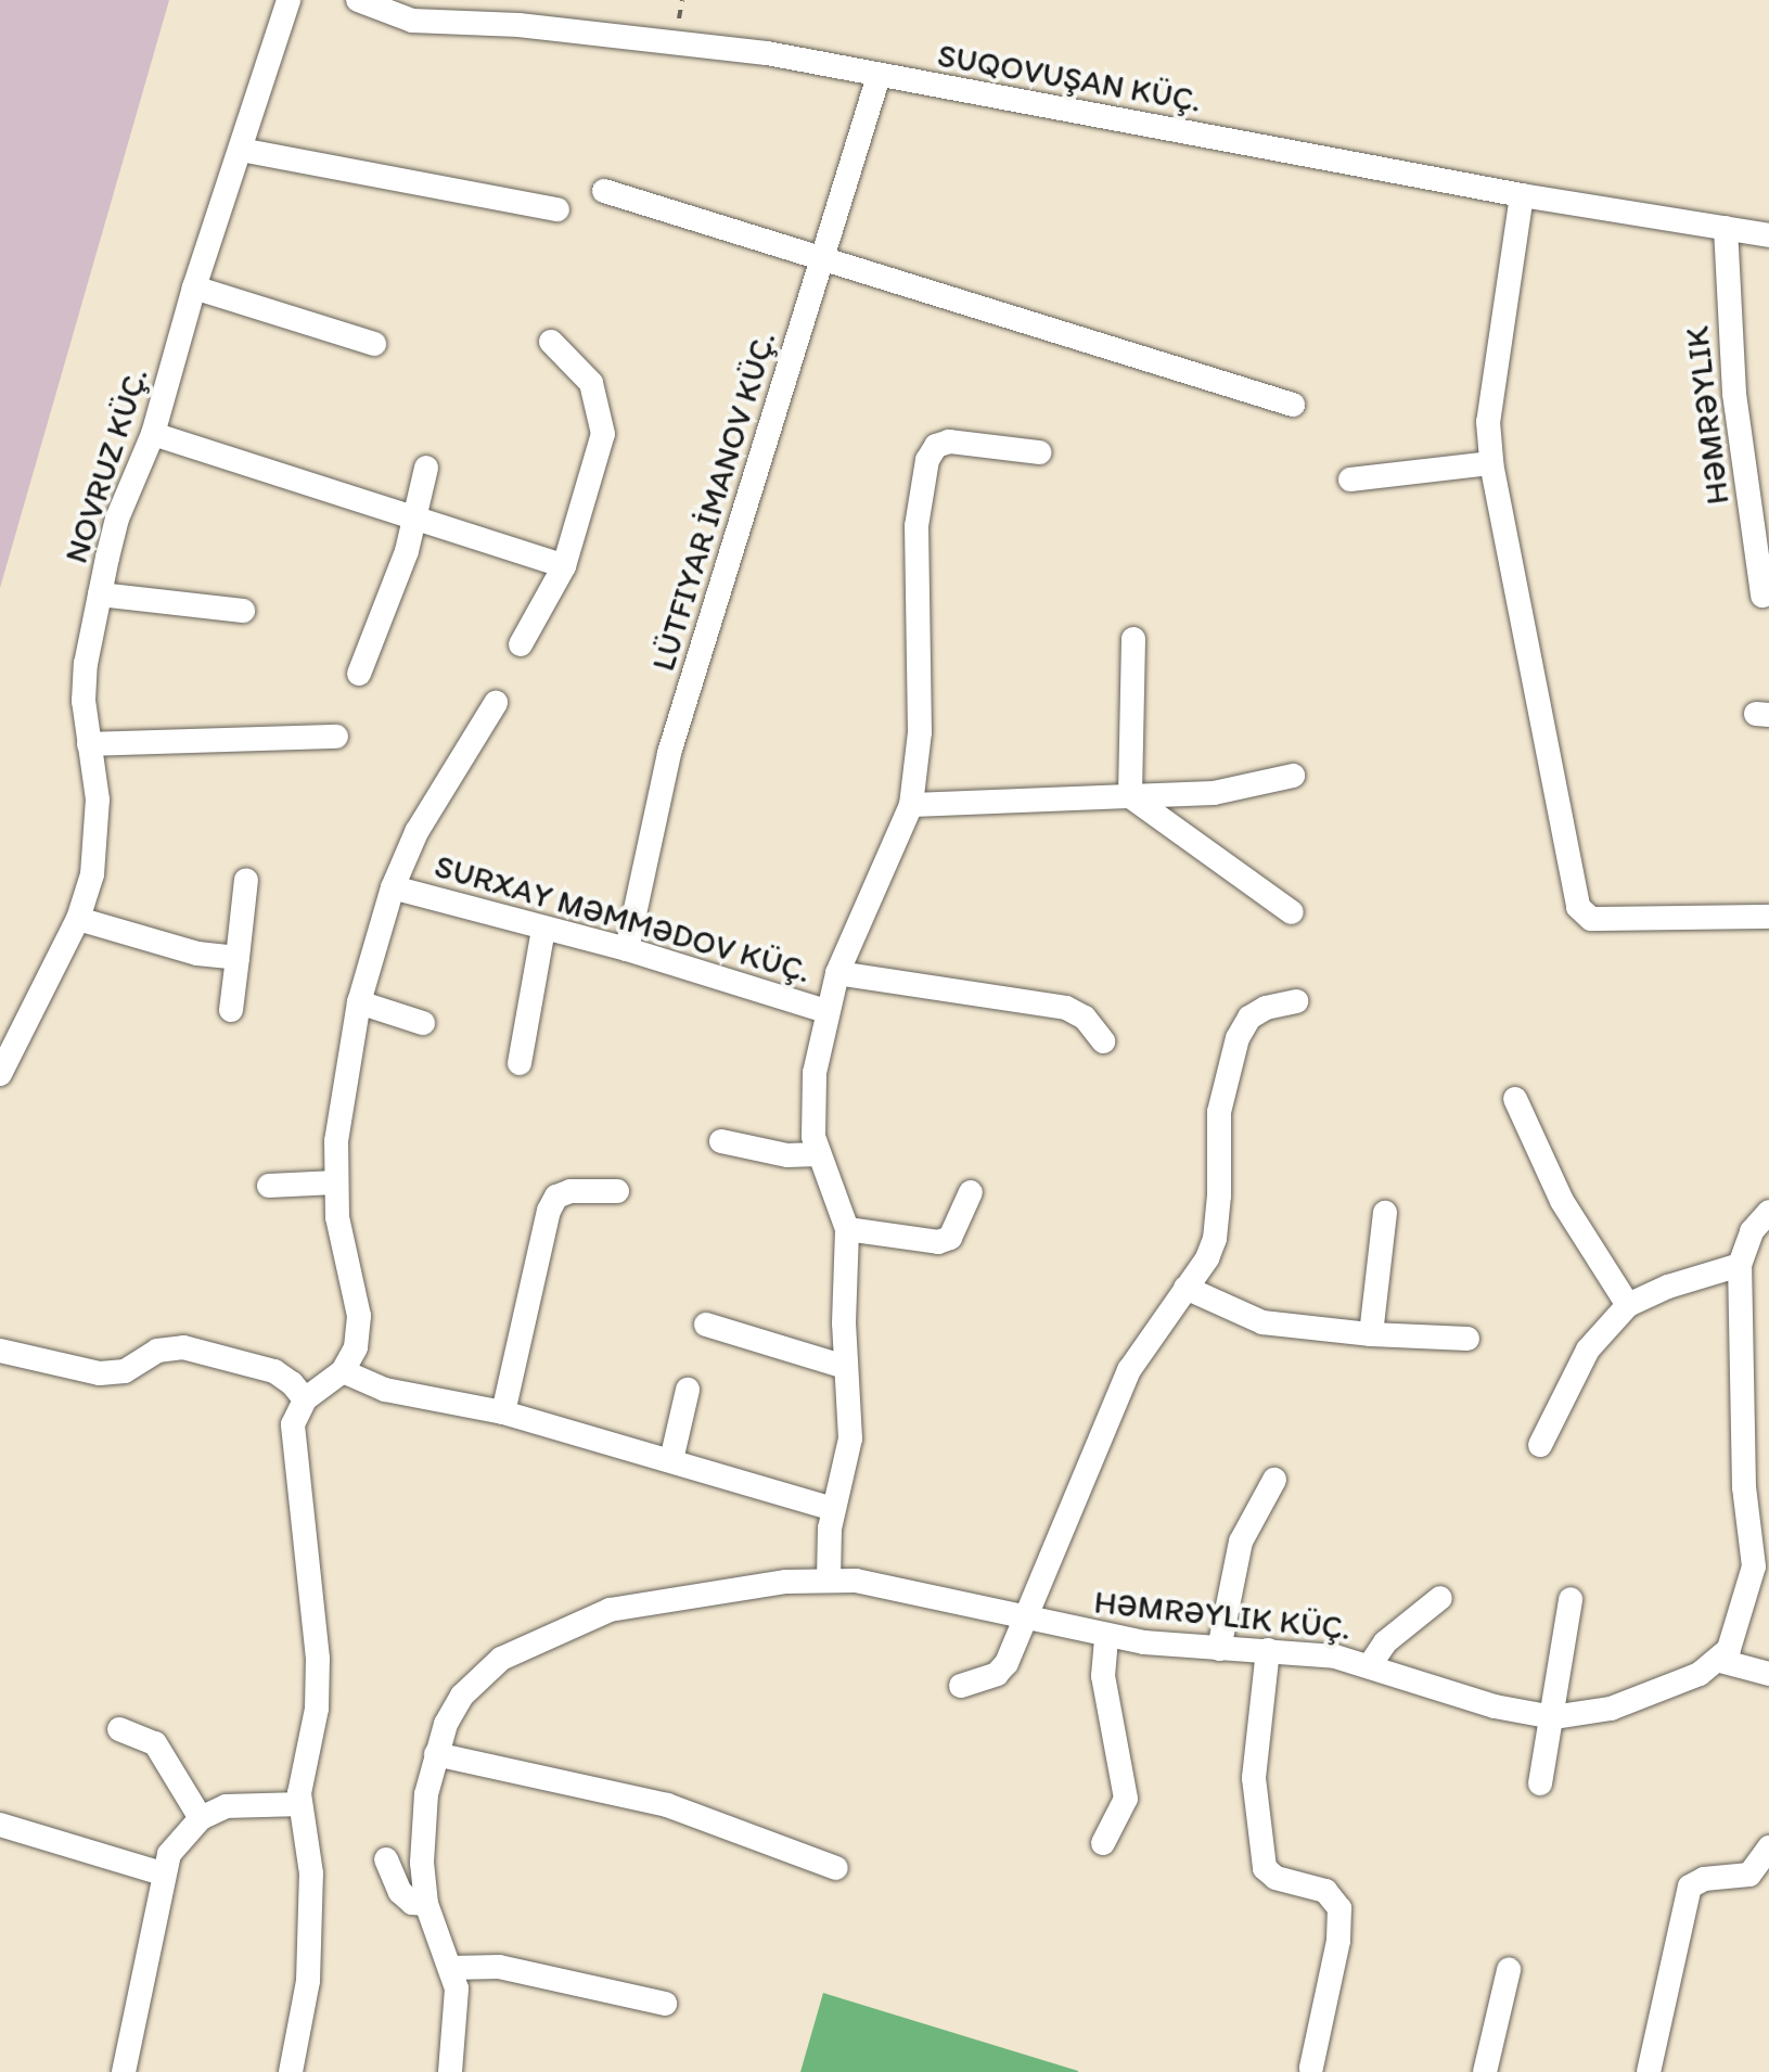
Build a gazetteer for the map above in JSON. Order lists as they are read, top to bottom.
{
  "streets": {
    "street": [
      "SUQOVUŞAN KÜÇ.",
      "HƏMRƏYLIK",
      "NOVRUZ KÜÇ.",
      "LÜTFIYAR İMANOV KÜÇ.",
      "SURXAY MƏMMƏDOV KÜÇ.",
      "HƏMRƏYLIK KÜÇ."
    ]
  },
  "crossings": [
    ["SUQOVUŞAN KÜÇ.", "HƏMRƏYLIK"],
    ["SUQOVUŞAN KÜÇ.", "LÜTFIYAR İMANOV KÜÇ."],
    ["LÜTFIYAR İMANOV KÜÇ.", "SURXAY MƏMMƏDOV KÜÇ."],
    ["SURXAY MƏMMƏDOV KÜÇ.", "HƏMRƏYLIK KÜÇ."]
  ]
}
